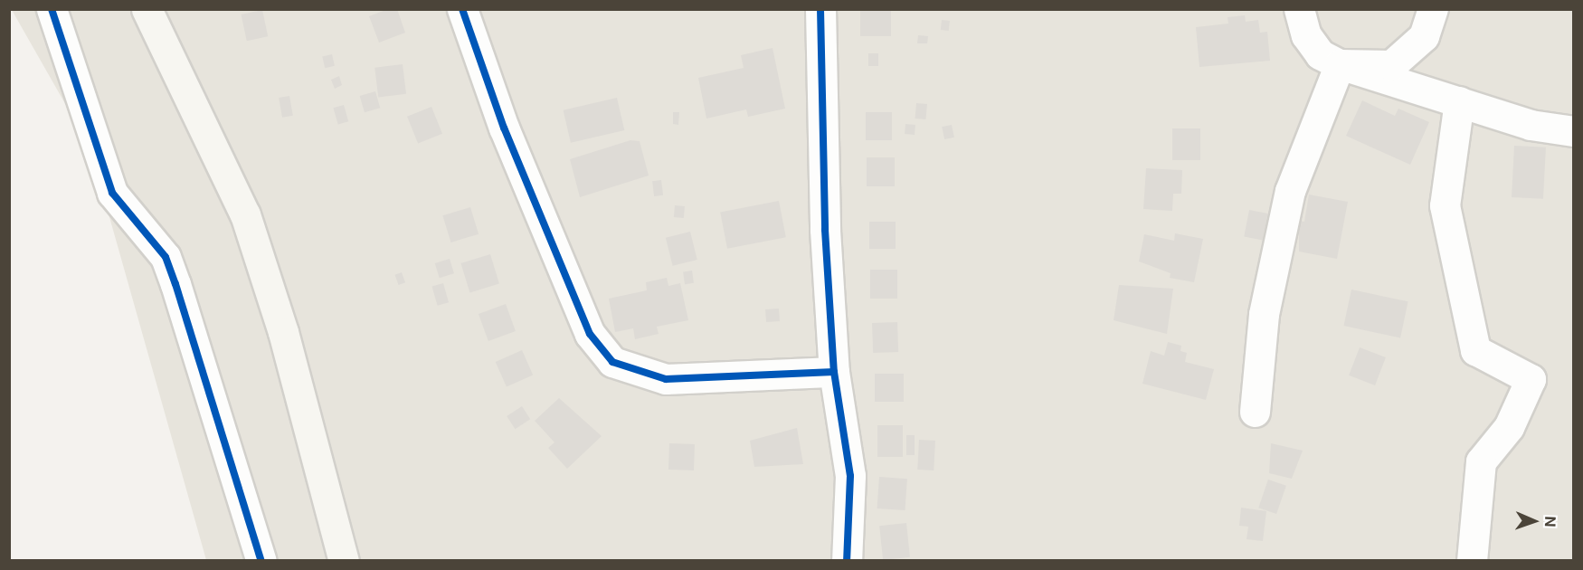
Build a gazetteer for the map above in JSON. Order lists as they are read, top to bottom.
{
  "north": "right"
}
